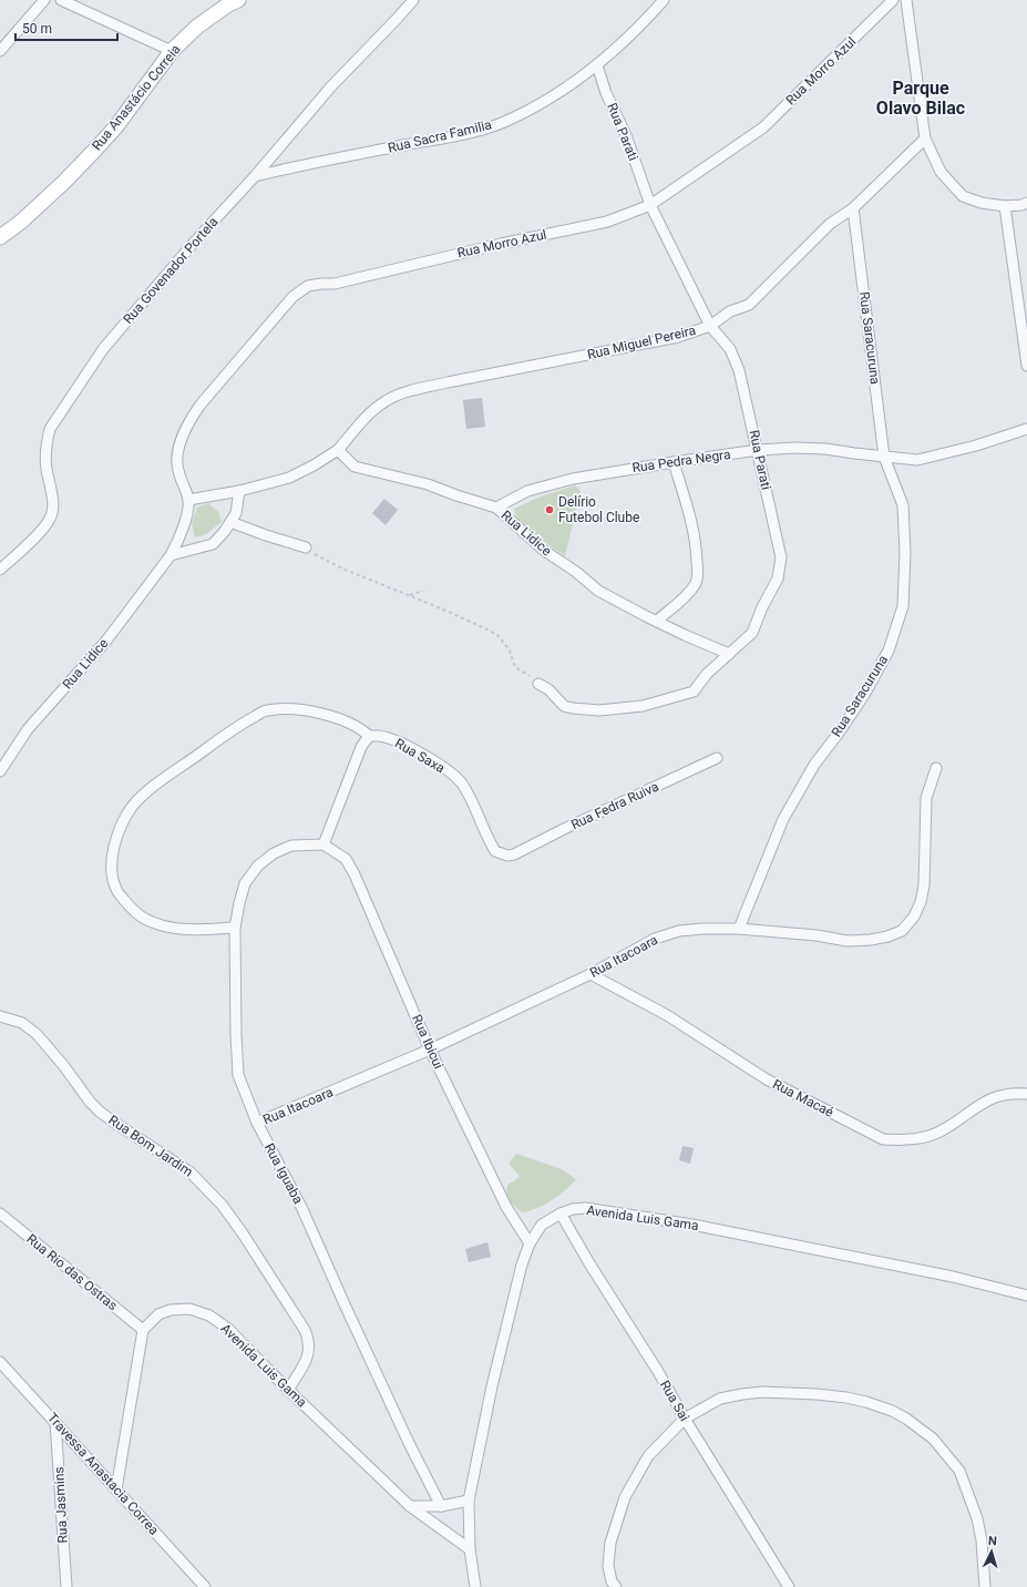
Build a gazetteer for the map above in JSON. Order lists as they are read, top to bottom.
{
  "streets": {
    "main road": ["Rua Anastácio Correia"],
    "street": [
      "Rua Morro Azul",
      "Rua Parati",
      "Rua Sacra Familia",
      "Rua Govenador Portela",
      "Rua Saracuruna",
      "Rua Miguel Pereira",
      "Rua Pedra Negra",
      "Rua Lidice",
      "Rua Saxa",
      "Rua Fedra Ruiva",
      "Rua Itacoara",
      "Rua Ibicui",
      "Rua Macaé",
      "Rua Bom Jardim",
      "Rua Iguaba",
      "Avenida Luis Gama",
      "Rua Rio das Ostras",
      "Rua Sai",
      "Travessa Anastacia Correa",
      "Rua Jasmins"
    ]
  },
  "crossings": [
    ["Rua Morro Azul", "Rua Parati"],
    ["Rua Morro Azul", "Rua Lidice"],
    ["Rua Parati", "Rua Sacra Familia"],
    ["Rua Parati", "Rua Miguel Pereira"],
    ["Rua Parati", "Rua Pedra Negra"],
    ["Rua Parati", "Rua Lidice"],
    ["Rua Sacra Familia", "Rua Govenador Portela"],
    ["Rua Saracuruna", "Rua Miguel Pereira"],
    ["Rua Saracuruna", "Rua Pedra Negra"],
    ["Rua Saracuruna", "Rua Itacoara"],
    ["Rua Miguel Pereira", "Rua Lidice"],
    ["Rua Pedra Negra", "Rua Lidice"],
    ["Rua Saxa", "Rua Fedra Ruiva"],
    ["Rua Itacoara", "Rua Ibicui"],
    ["Rua Itacoara", "Rua Macaé"],
    ["Rua Itacoara", "Rua Iguaba"],
    ["Rua Ibicui", "Rua Iguaba"],
    ["Rua Ibicui", "Avenida Luis Gama"],
    ["Rua Bom Jardim", "Avenida Luis Gama"],
    ["Avenida Luis Gama", "Rua Rio das Ostras"],
    ["Avenida Luis Gama", "Rua Sai"],
    ["Travessa Anastacia Correa", "Rua Jasmins"]
  ],
  "districts": ["Parque Olavo Bilac"],
  "places": ["Delírio Futebol Clube"],
  "scale_bar": "50 m",
  "north": "top"
}
